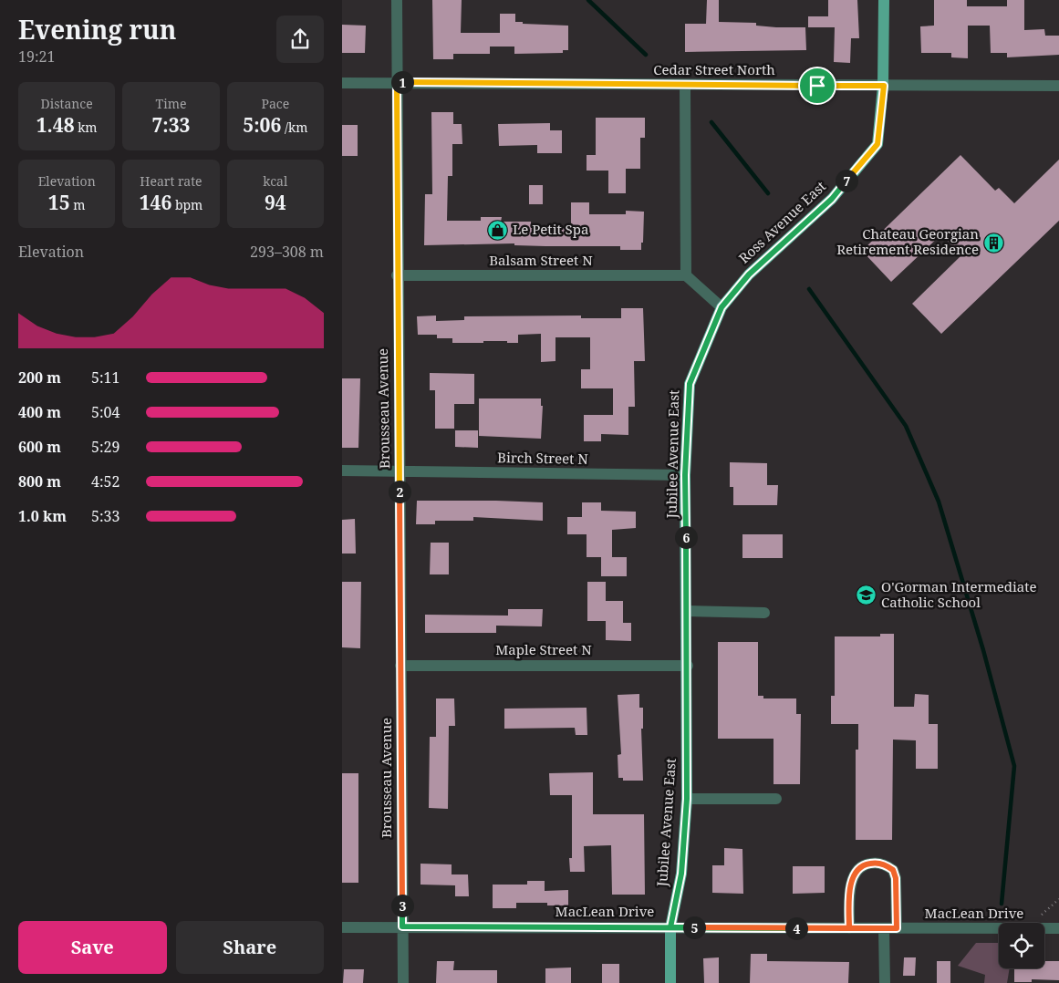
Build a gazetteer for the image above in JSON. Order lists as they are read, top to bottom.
{
  "streets": {
    "main road": ["Ross Avenue East", "Jubilee Avenue East"],
    "street": [
      "Cedar Street North",
      "Balsam Street N",
      "Brousseau Avenue",
      "Birch Street N",
      "Maple Street N",
      "MacLean Drive"
    ]
  },
  "crossings": [
    ["Cedar Street North", "Ross Avenue East"],
    ["Cedar Street North", "Brousseau Avenue"],
    ["Ross Avenue East", "Jubilee Avenue East"],
    ["Balsam Street N", "Brousseau Avenue"],
    ["Brousseau Avenue", "Birch Street N"],
    ["Brousseau Avenue", "Maple Street N"],
    ["Brousseau Avenue", "MacLean Drive"],
    ["Jubilee Avenue East", "Birch Street N"],
    ["Jubilee Avenue East", "Maple Street N"],
    ["Jubilee Avenue East", "MacLean Drive"]
  ],
  "places": {
    "shop": ["Le Petit Spa"],
    "building": ["Chateau Georgian Retirement Residence"],
    "school or university": ["O'Gorman Intermediate Catholic School"]
  },
  "page": {
    "heading": ["Evening run", "19:21"],
    "pins": [
      "1",
      "7",
      "2",
      "6",
      "3",
      "5",
      "4"
    ],
    "stats": [
      ["Distance", "1.48 km"],
      ["Time", "7:33"],
      ["Pace", "5:06 /km"],
      ["Elevation", "15 m"],
      ["Heart rate", "146 bpm"],
      ["kcal", "94"]
    ],
    "chart": ["Elevation", "293–308 m"],
    "list": [
      {
        "name": "200 m",
        "note": "5:11"
      },
      {
        "name": "400 m",
        "note": "5:04"
      },
      {
        "name": "600 m",
        "note": "5:29"
      },
      {
        "name": "800 m",
        "note": "4:52"
      },
      {
        "name": "1.0 km",
        "note": "5:33"
      }
    ],
    "buttons": ["Save", "Share"]
  }
}
